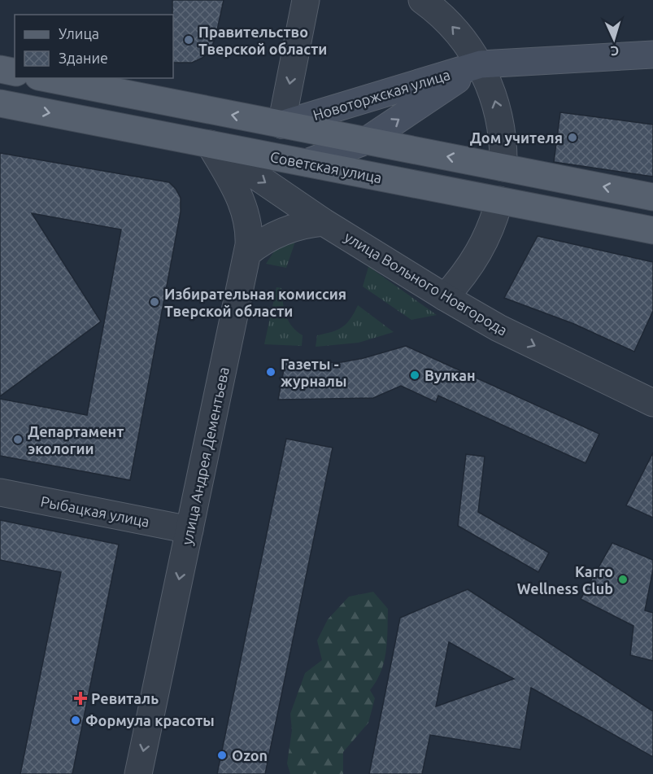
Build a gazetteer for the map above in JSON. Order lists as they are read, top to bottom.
{
  "streets": {
    "main road": ["Новоторжская улица", "Советская улица"],
    "street": ["улица Вольного Новгорода", "улица Андрея Дементьева", "Рыбацкая улица"]
  },
  "crossings": [
    ["Новоторжская улица", "Советская улица"],
    ["Советская улица", "улица Вольного Новгорода"],
    ["Советская улица", "улица Андрея Дементьева"],
    ["улица Вольного Новгорода", "улица Андрея Дементьева"],
    ["улица Андрея Дементьева", "Рыбацкая улица"]
  ],
  "one_way": ["улица Вольного Новгорода", "улица Андрея Дементьева"],
  "places": {
    "other": [
      "Правительство Тверской области",
      "Дом учителя",
      "Избирательная комиcсия Тверской области",
      "Газеты - журналы",
      "Вулкан",
      "Департамент экологии",
      "Karro Wellness Club",
      "Формула красоты",
      "Ozon"
    ],
    "health": ["Ревиталь"]
  },
  "legend": ["Улица", "Здание"],
  "north": "bottom"
}
